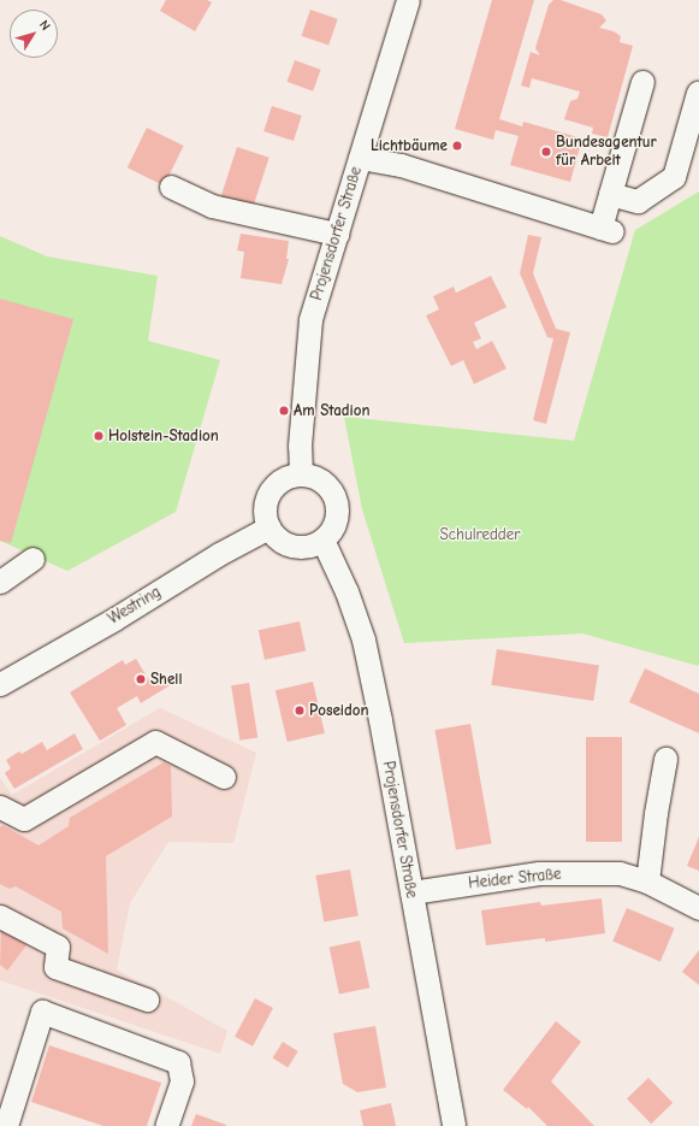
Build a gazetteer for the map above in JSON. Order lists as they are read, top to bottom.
{
  "streets": {
    "street": ["Projensdorfer Straße", "Westring", "Heider Straße"]
  },
  "crossings": [
    ["Projensdorfer Straße", "Westring"],
    ["Projensdorfer Straße", "Heider Straße"]
  ],
  "parks": ["Schulredder"],
  "places": [
    "Lichtbäume",
    "Bundesagentur für Arbeit",
    "Am Stadion",
    "Holstein-Stadion",
    "Shell",
    "Poseidon"
  ],
  "north": "top right"
}
